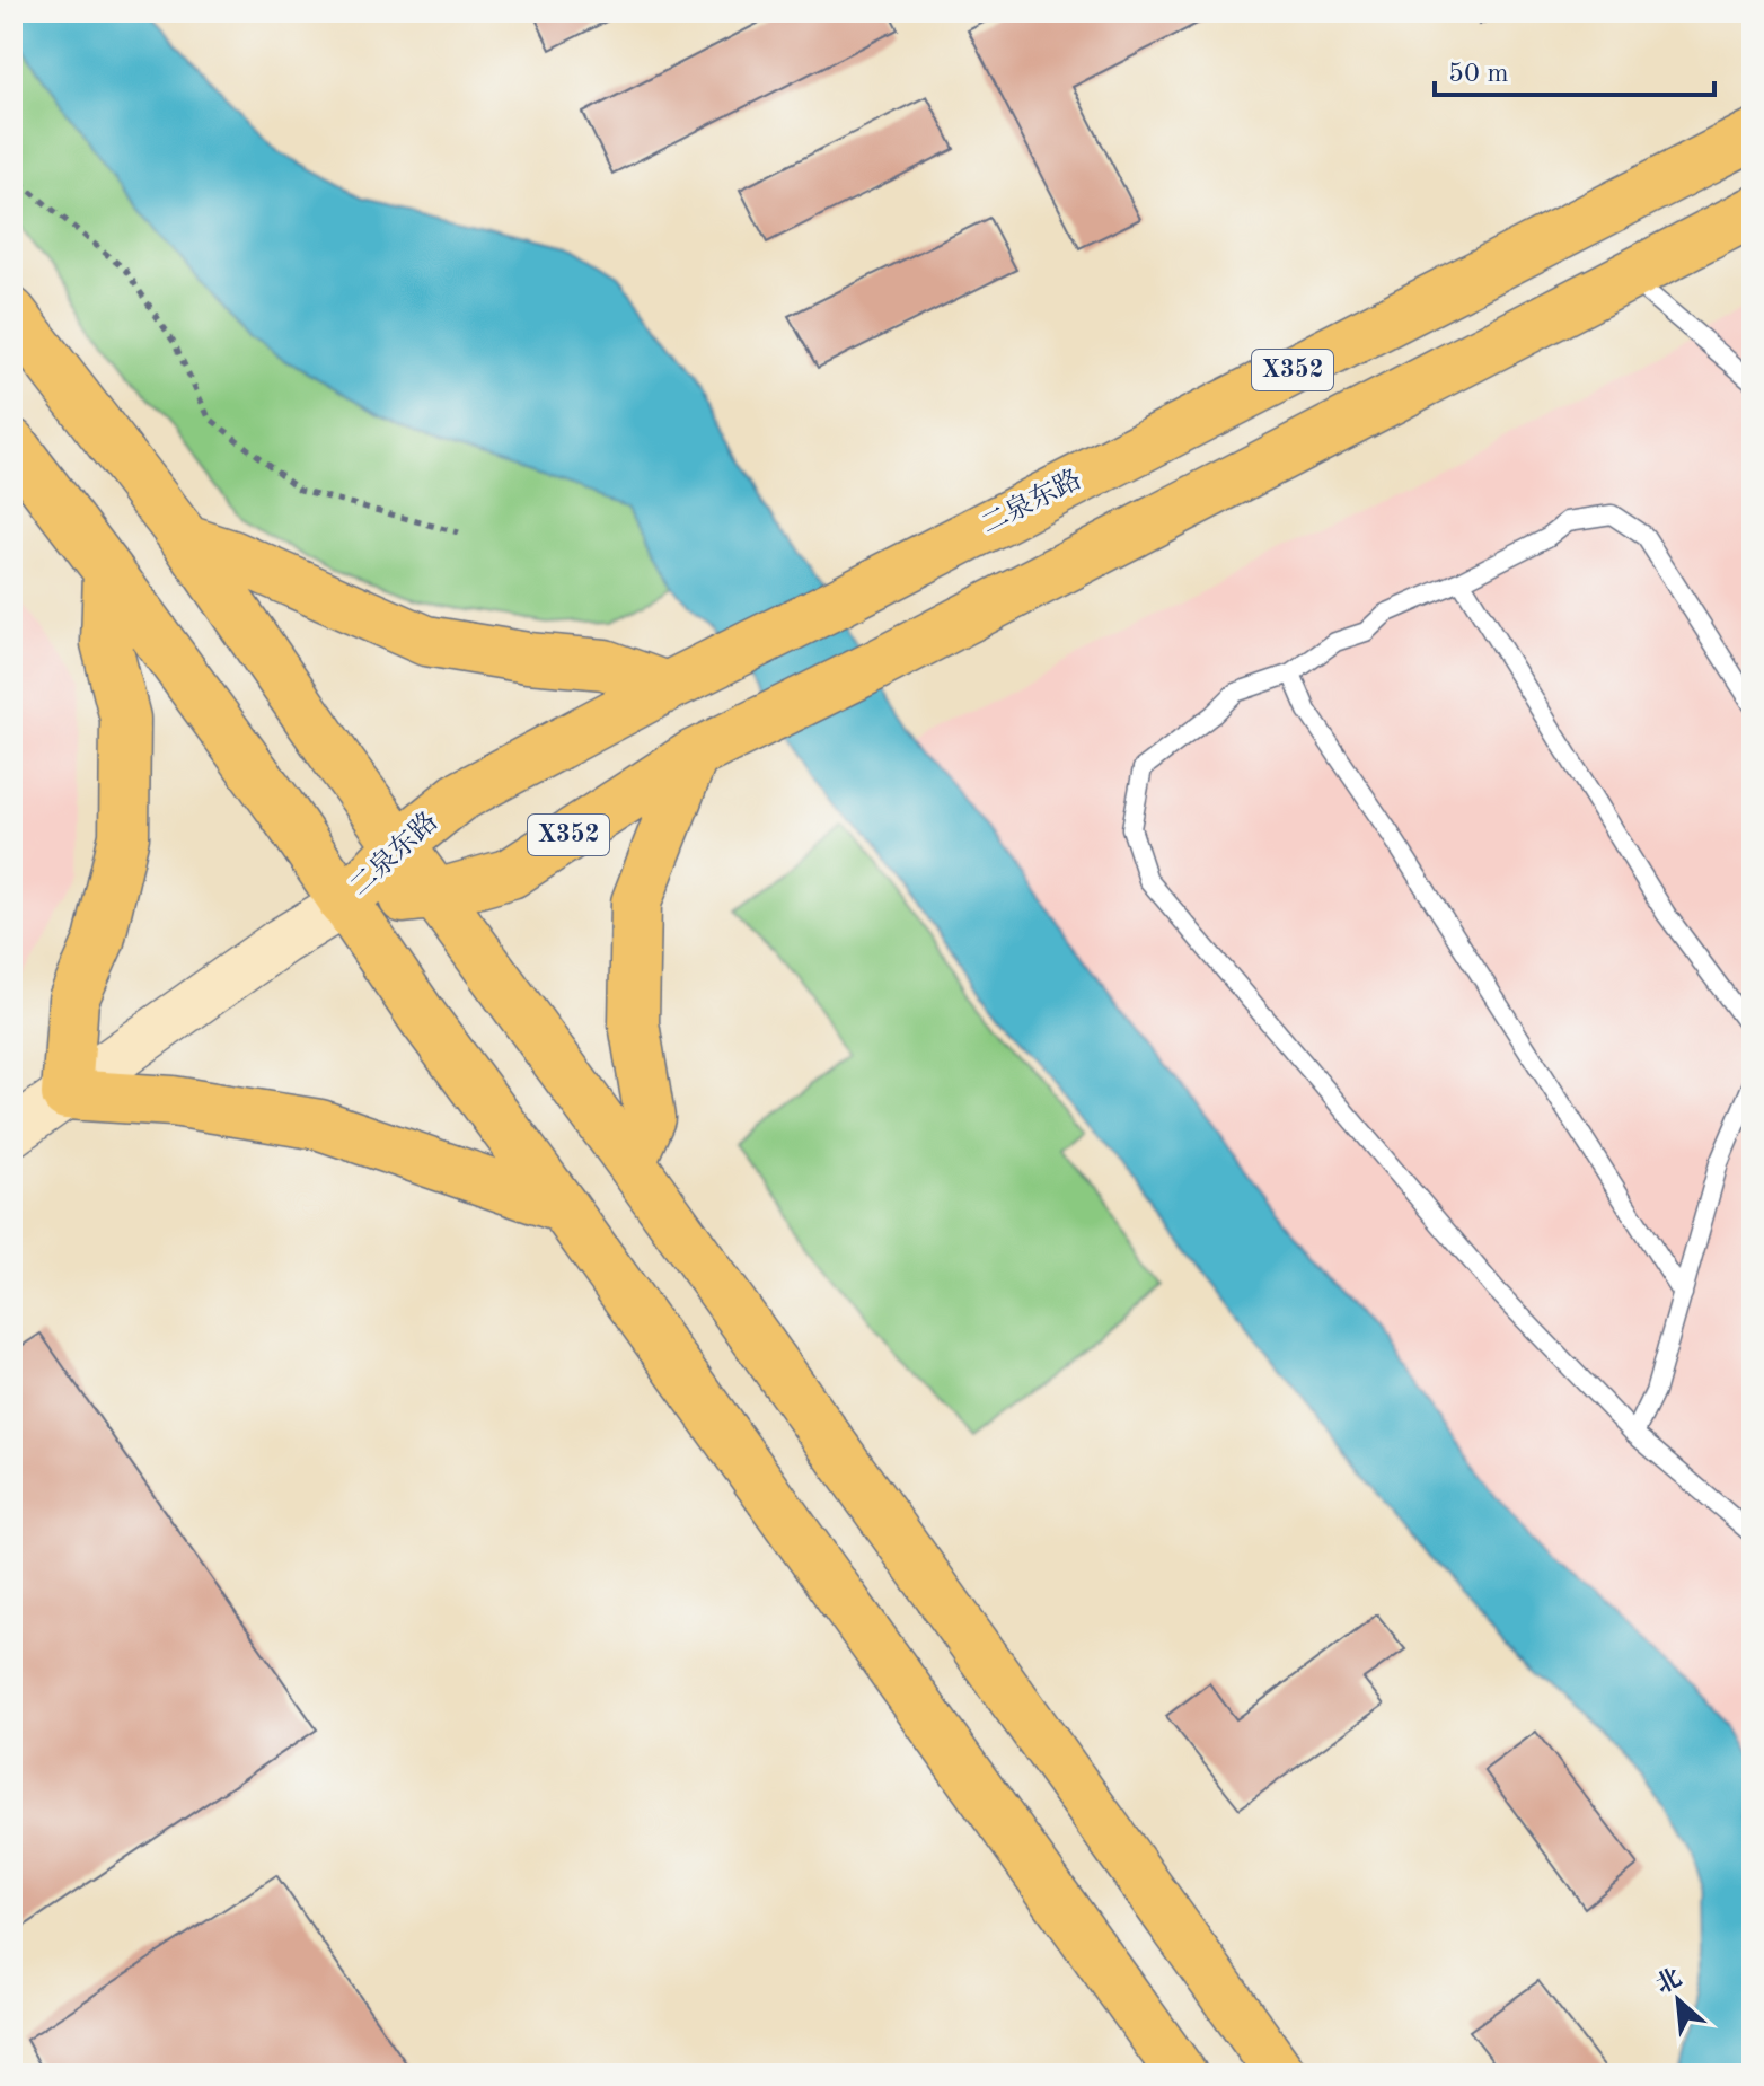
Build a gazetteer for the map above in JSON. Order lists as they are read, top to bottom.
{
  "streets": {
    "main road": ["X352", "二泉东路"]
  },
  "scale_bar": "50 m",
  "north": "top left"
}
